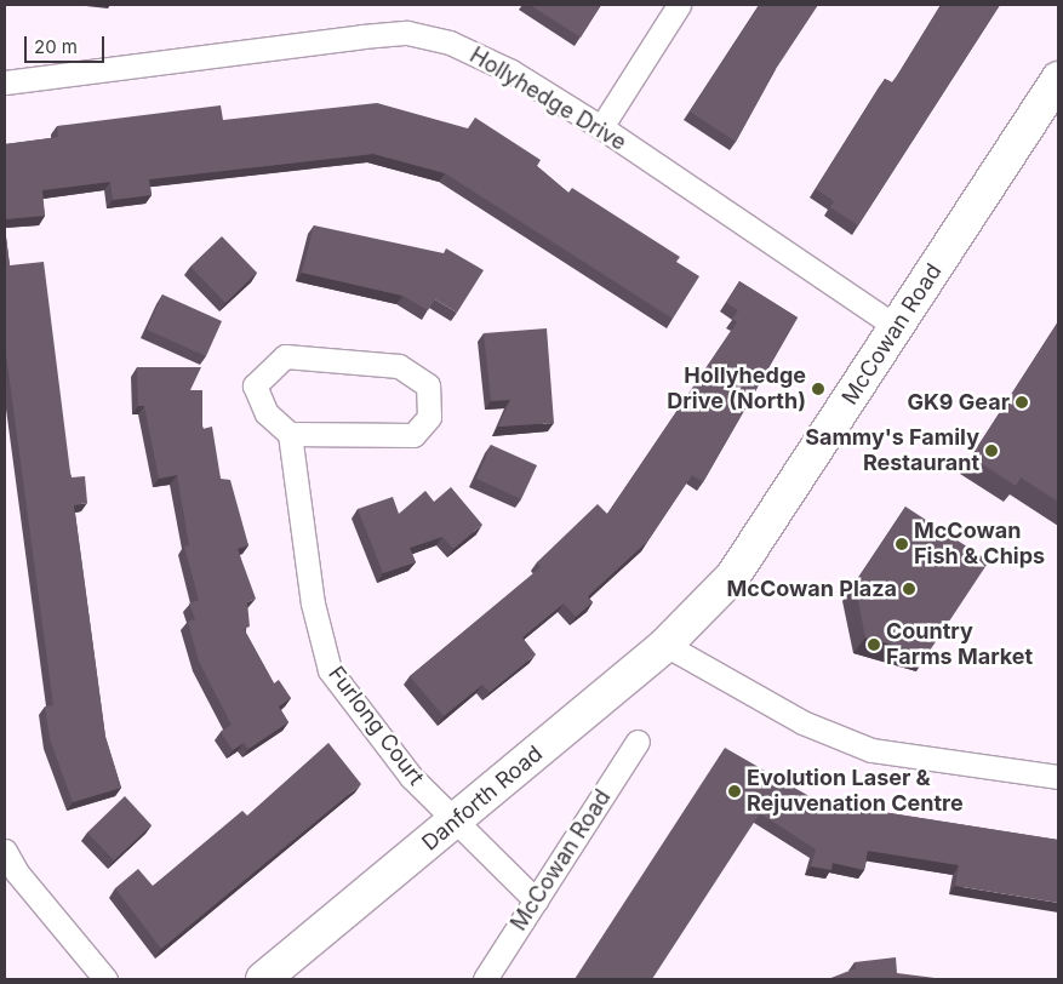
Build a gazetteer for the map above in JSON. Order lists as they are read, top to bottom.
{
  "streets": {
    "main road": ["McCowan Road", "Danforth Road"],
    "street": ["Hollyhedge Drive", "Furlong Court"]
  },
  "crossings": [
    ["Hollyhedge Drive", "McCowan Road"],
    ["McCowan Road", "Furlong Court"],
    ["McCowan Road", "Danforth Road"],
    ["Furlong Court", "Danforth Road"]
  ],
  "places": [
    "Hollyhedge Drive (North)",
    "GK9 Gear",
    "Sammy's Family Restaurant",
    "McCowan Fish & Chips",
    "McCowan Plaza",
    "Country Farms Market",
    "Evolution Laser & Rejuvenation Centre"
  ],
  "scale_bar": "20 m"
}
